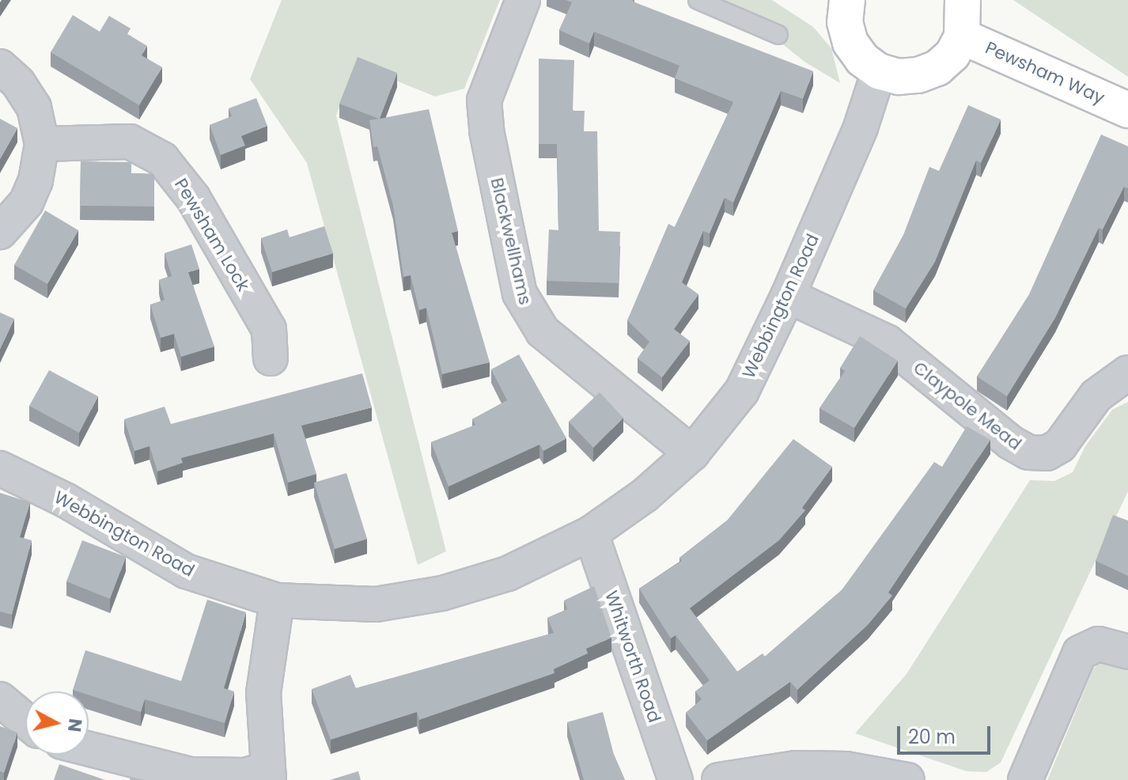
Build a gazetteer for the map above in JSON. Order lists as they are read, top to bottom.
{
  "streets": {
    "main road": ["Pewsham Way"],
    "street": [
      "Pewsham Lock",
      "Blackwellhams",
      "Webbington Road",
      "Claypole Mead",
      "Whitworth Road"
    ]
  },
  "crossings": [
    ["Blackwellhams", "Webbington Road"],
    ["Webbington Road", "Claypole Mead"],
    ["Webbington Road", "Whitworth Road"]
  ],
  "scale_bar": "20 m",
  "north": "right"
}
